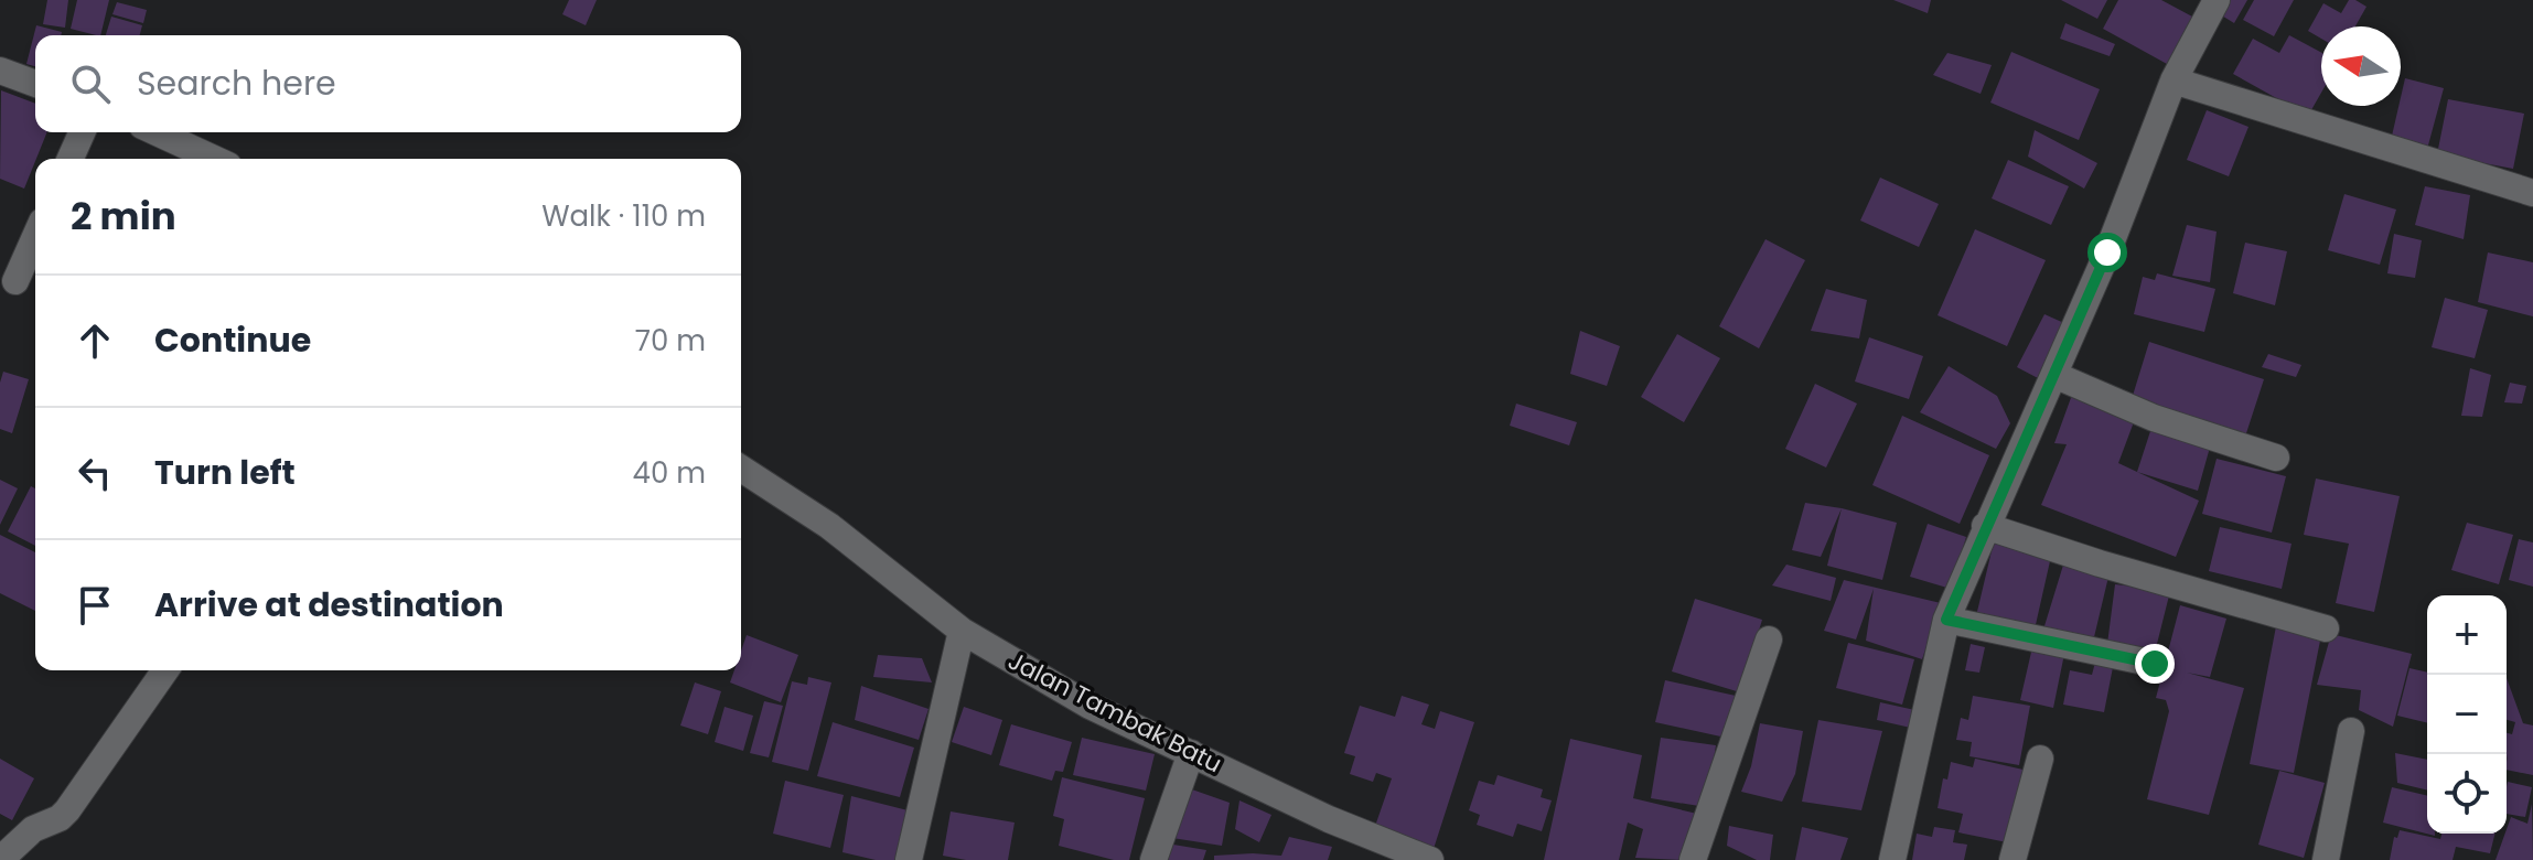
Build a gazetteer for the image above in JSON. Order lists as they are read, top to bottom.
{
  "streets": {
    "street": ["Jalan Tambak Batu"]
  },
  "north": "left",
  "page": {
    "search": "Search here",
    "heading": ["2 min", "Walk · 110 m"],
    "list": [
      ["Continue", "70 m"],
      ["Turn left", "40 m"],
      "Arrive at destination"
    ],
    "map_buttons": ["+", "−"]
  }
}
